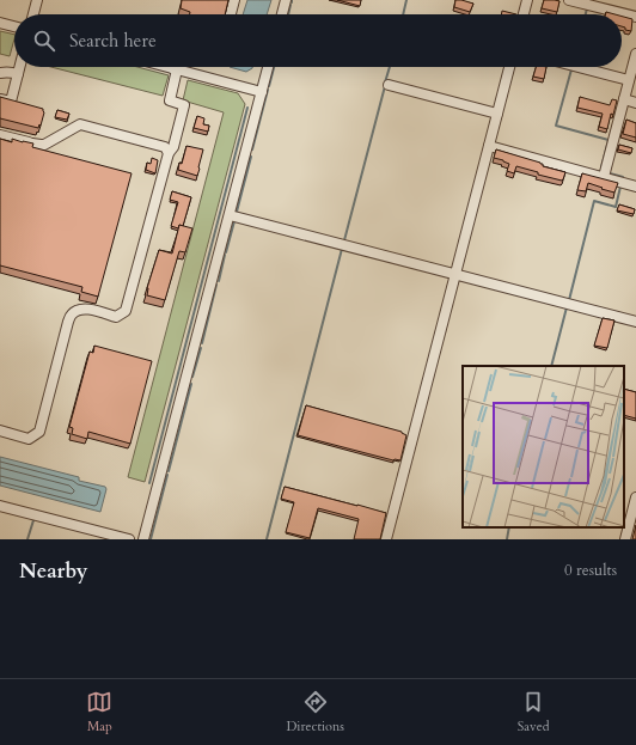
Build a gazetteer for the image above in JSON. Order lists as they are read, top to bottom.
{
  "page": {
    "search": "Search here",
    "heading": ["Nearby", "0 results"],
    "nav": ["Map", "Directions", "Saved"]
  }
}
